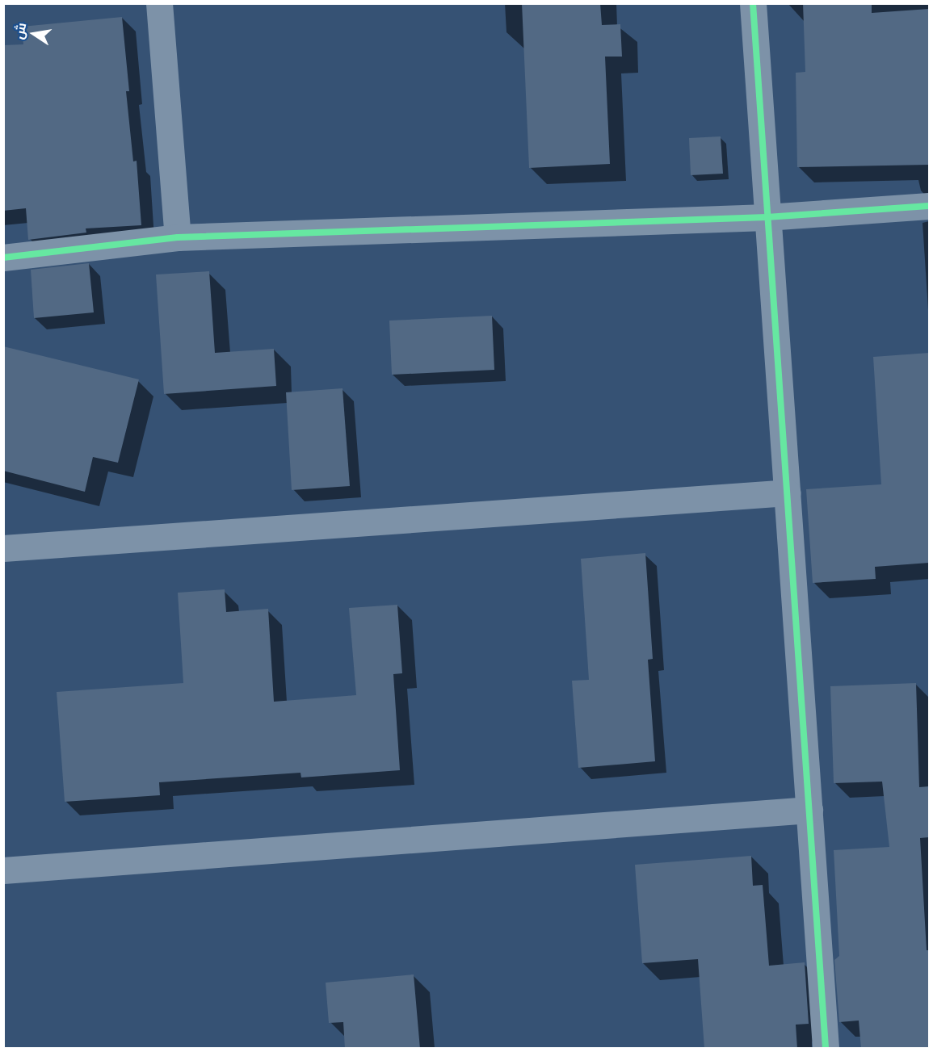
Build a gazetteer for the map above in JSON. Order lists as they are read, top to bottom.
{
  "north": "left"
}
